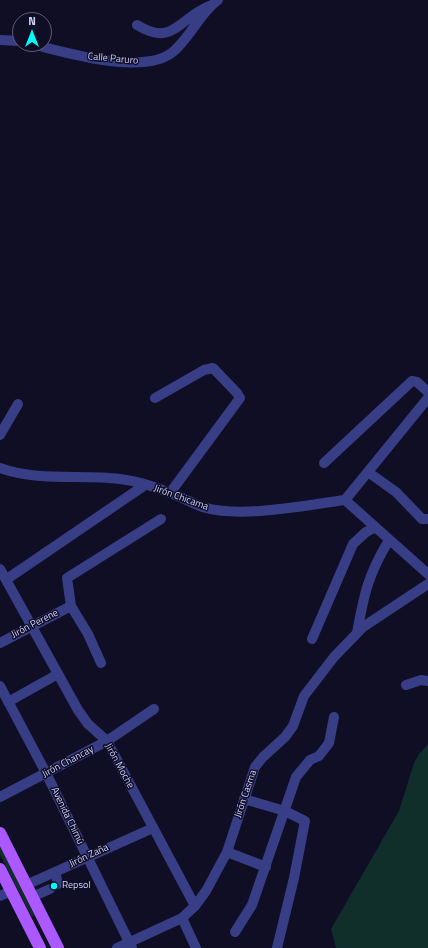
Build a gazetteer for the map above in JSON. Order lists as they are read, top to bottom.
{
  "streets": {
    "street": [
      "Calle Paruro",
      "Jirón Chicama",
      "Jirón Perene",
      "Jirón Chancay",
      "Jirón Moche",
      "Jirón Casma",
      "Avenida Chimú",
      "Jirón Zaña"
    ]
  },
  "crossings": [
    ["Jirón Chicama", "Jirón Moche"],
    ["Jirón Perene", "Jirón Moche"],
    ["Jirón Chancay", "Jirón Moche"],
    ["Jirón Chancay", "Avenida Chimú"],
    ["Jirón Moche", "Jirón Casma"],
    ["Jirón Moche", "Jirón Zaña"],
    ["Jirón Casma", "Avenida Chimú"],
    ["Avenida Chimú", "Jirón Zaña"]
  ],
  "places": ["Repsol"],
  "north": "top"
}
